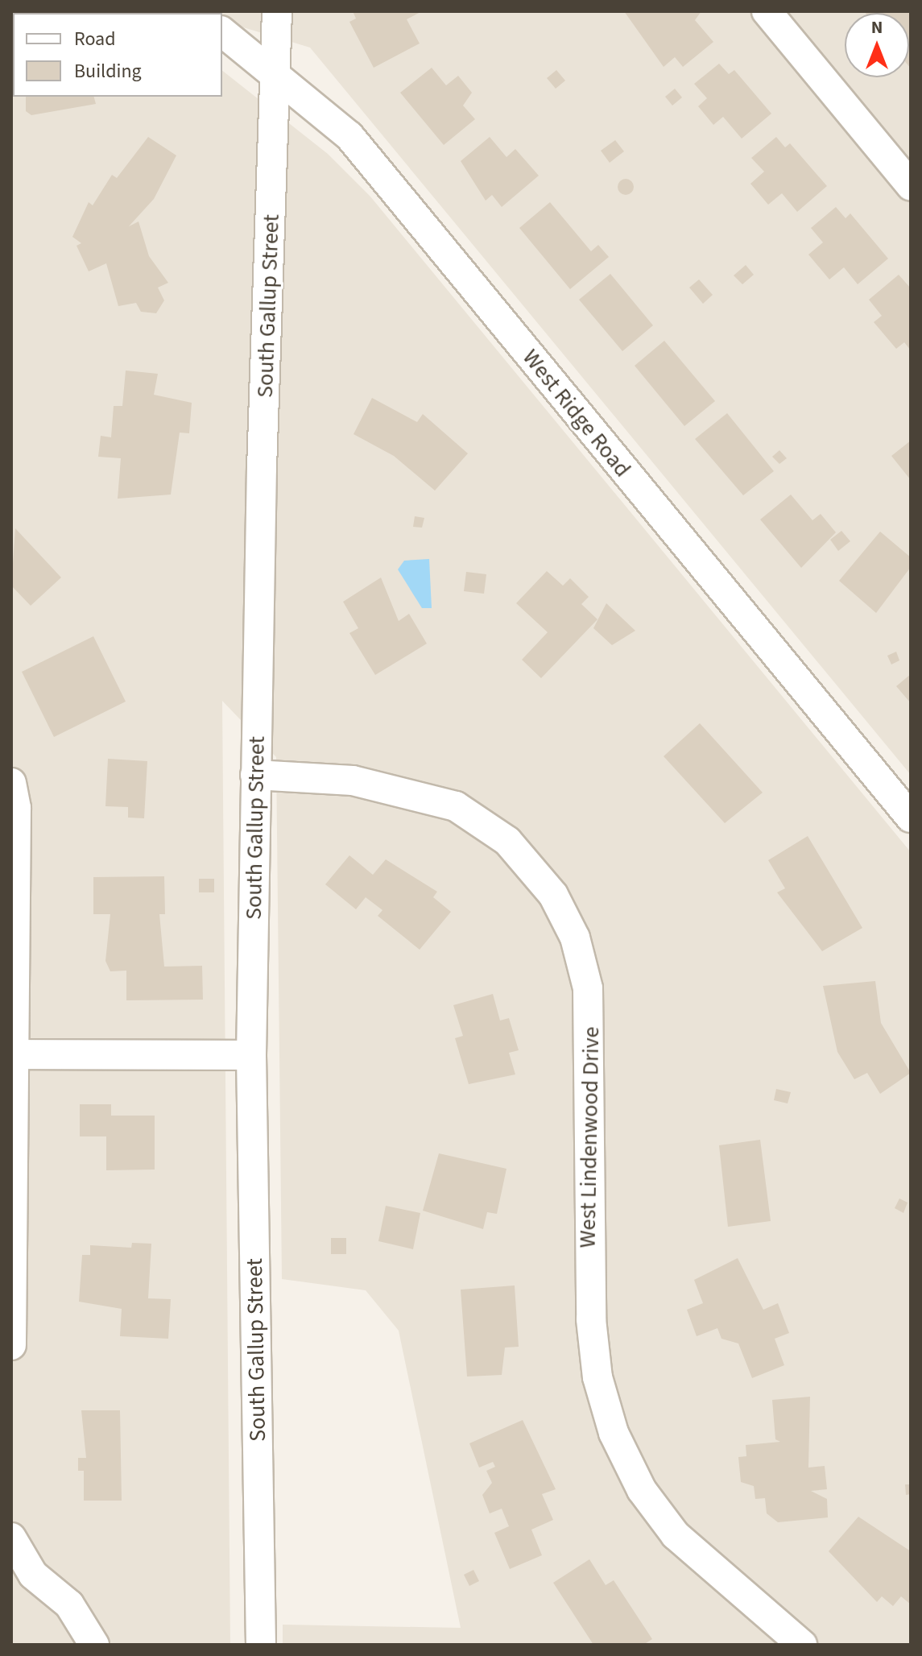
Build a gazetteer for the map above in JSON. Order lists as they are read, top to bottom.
{
  "streets": {
    "street": ["South Gallup Street", "West Ridge Road", "West Lindenwood Drive"]
  },
  "crossings": [
    ["South Gallup Street", "West Ridge Road"],
    ["South Gallup Street", "West Lindenwood Drive"]
  ],
  "legend": ["Road", "Building"],
  "north": "top"
}
